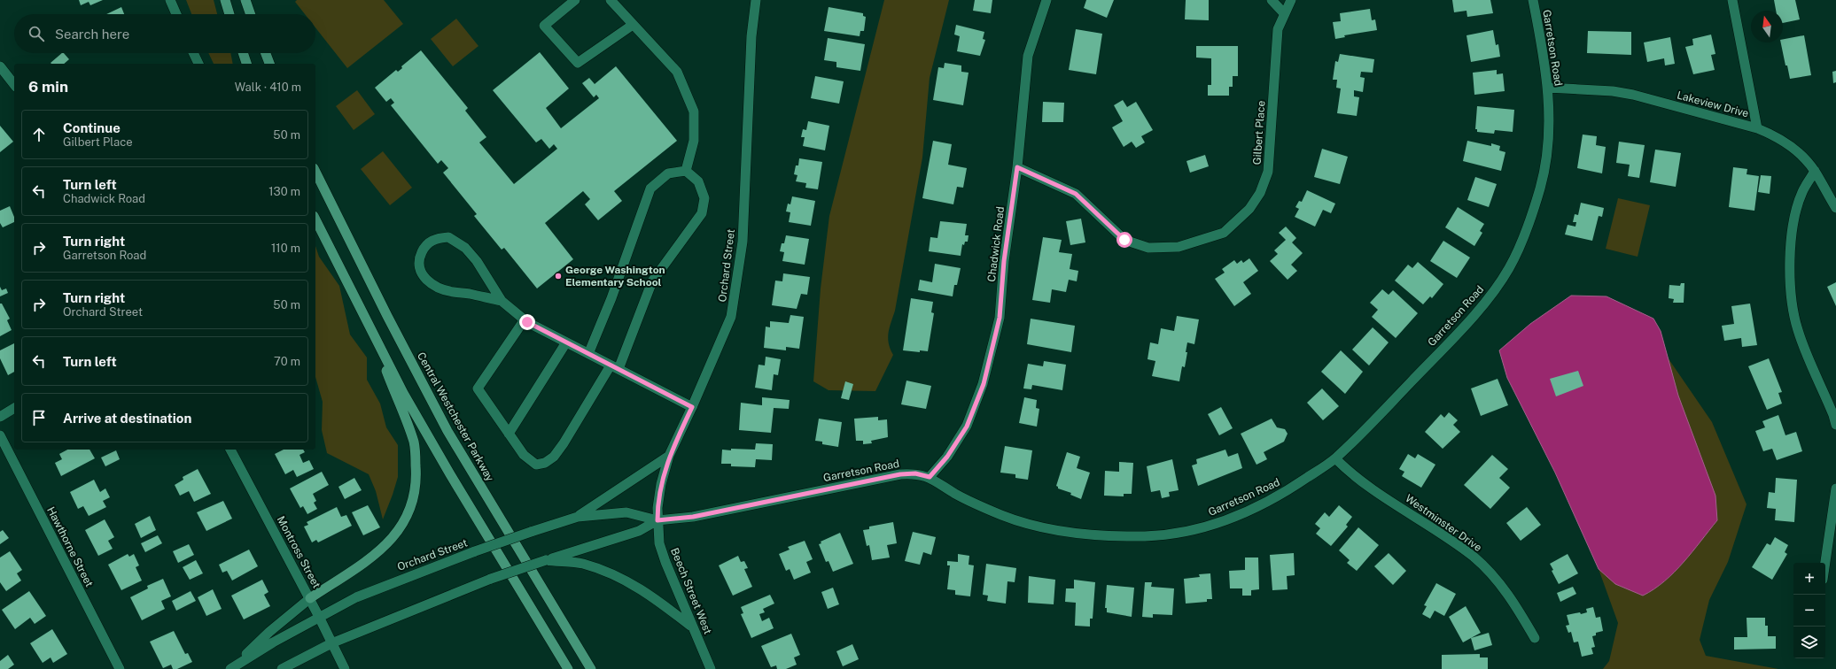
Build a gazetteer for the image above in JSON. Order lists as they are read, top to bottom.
{
  "streets": {
    "main road": ["Central Westchester Parkway"],
    "street": [
      "Garretson Road",
      "Lakeview Drive",
      "Gilbert Place",
      "Chadwick Road",
      "Orchard Street",
      "Westminster Drive",
      "Hawthorne Street",
      "Montross Street",
      "Beech Street West"
    ]
  },
  "crossings": [
    ["Garretson Road", "Lakeview Drive"],
    ["Garretson Road", "Chadwick Road"],
    ["Garretson Road", "Orchard Street"],
    ["Garretson Road", "Westminster Drive"],
    ["Garretson Road", "Beech Street West"],
    ["Gilbert Place", "Chadwick Road"],
    ["Orchard Street", "Montross Street"],
    ["Orchard Street", "Beech Street West"]
  ],
  "places": ["George Washington Elementary School"],
  "north": "top",
  "page": {
    "search": "Search here",
    "heading": ["6 min", "Walk · 410 m"],
    "list": [
      ["Continue", "Gilbert Place", "50 m"],
      ["Turn left", "Chadwick Road", "130 m"],
      ["Turn right", "Garretson Road", "110 m"],
      ["Turn right", "Orchard Street", "50 m"],
      ["Turn left", "70 m"],
      "Arrive at destination"
    ],
    "map_buttons": ["+", "−"]
  }
}
